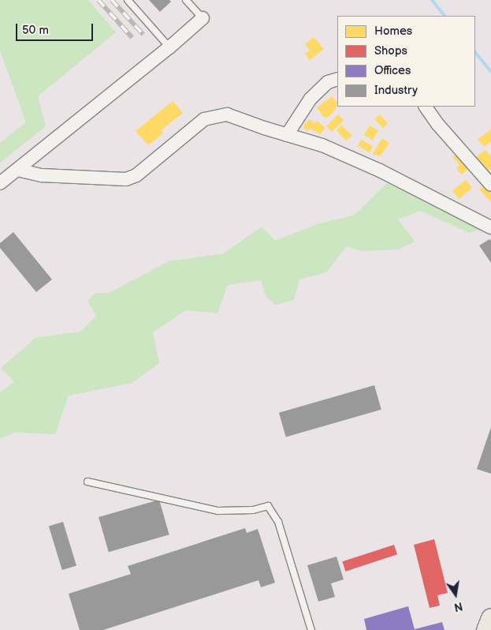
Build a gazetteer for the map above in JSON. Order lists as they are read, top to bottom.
{
  "legend": [
    "Homes",
    "Shops",
    "Offices",
    "Industry"
  ],
  "scale_bar": "50 m",
  "north": "bottom"
}
